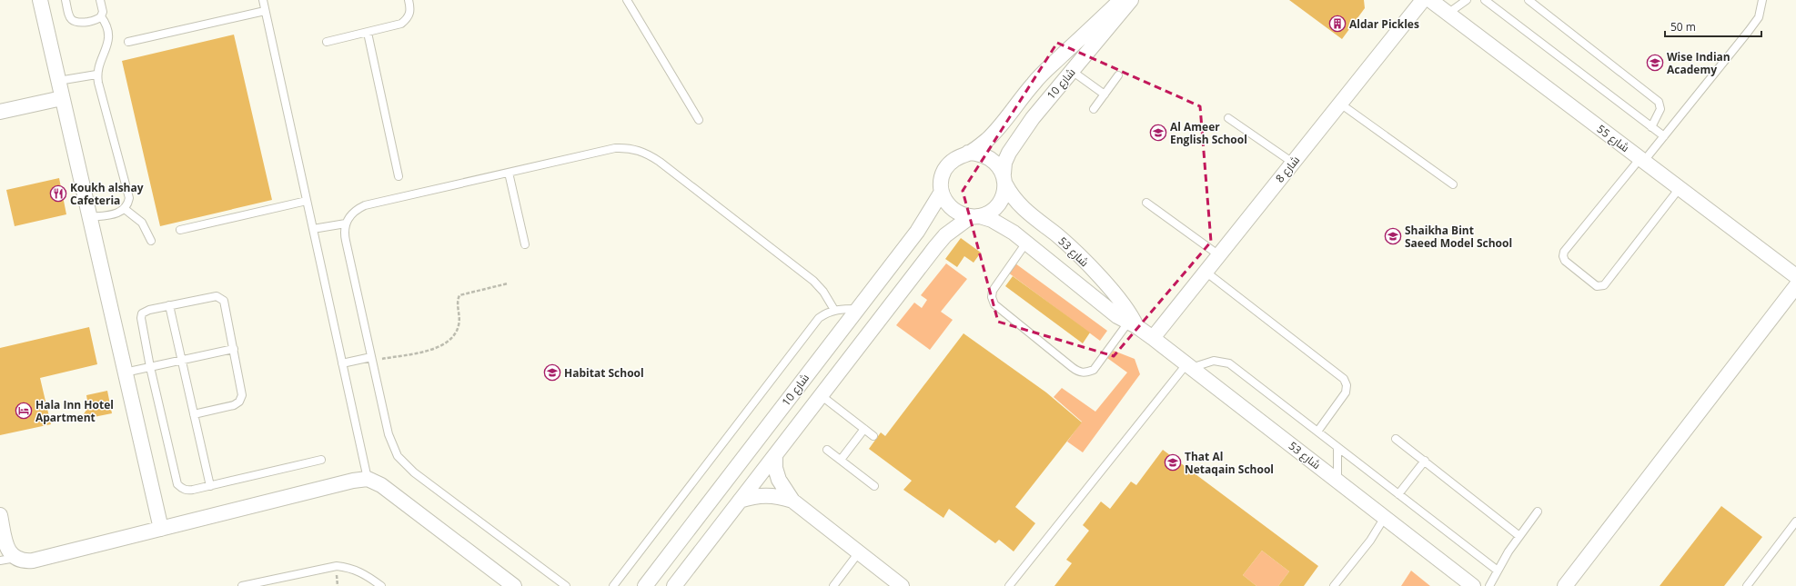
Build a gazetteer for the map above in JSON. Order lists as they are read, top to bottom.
{
  "streets": {
    "street": [
      "شارع 10",
      "شارع 55",
      "شارع 8",
      "شارع 53"
    ]
  },
  "crossings": [
    ["شارع 10", "شارع 53"],
    ["شارع 8", "شارع 53"]
  ],
  "places": {
    "building": ["Aldar Pickles"],
    "school or university": [
      "Wise Indian Academy",
      "Al Ameer English School",
      "Shaikha Bint Saeed Model School",
      "Habitat School",
      "That Al Netaqain School"
    ],
    "restaurant": ["Koukh alshay Cafeteria"],
    "hotel": ["Hala Inn Hotel Apartment"]
  },
  "scale_bar": "50 m"
}
